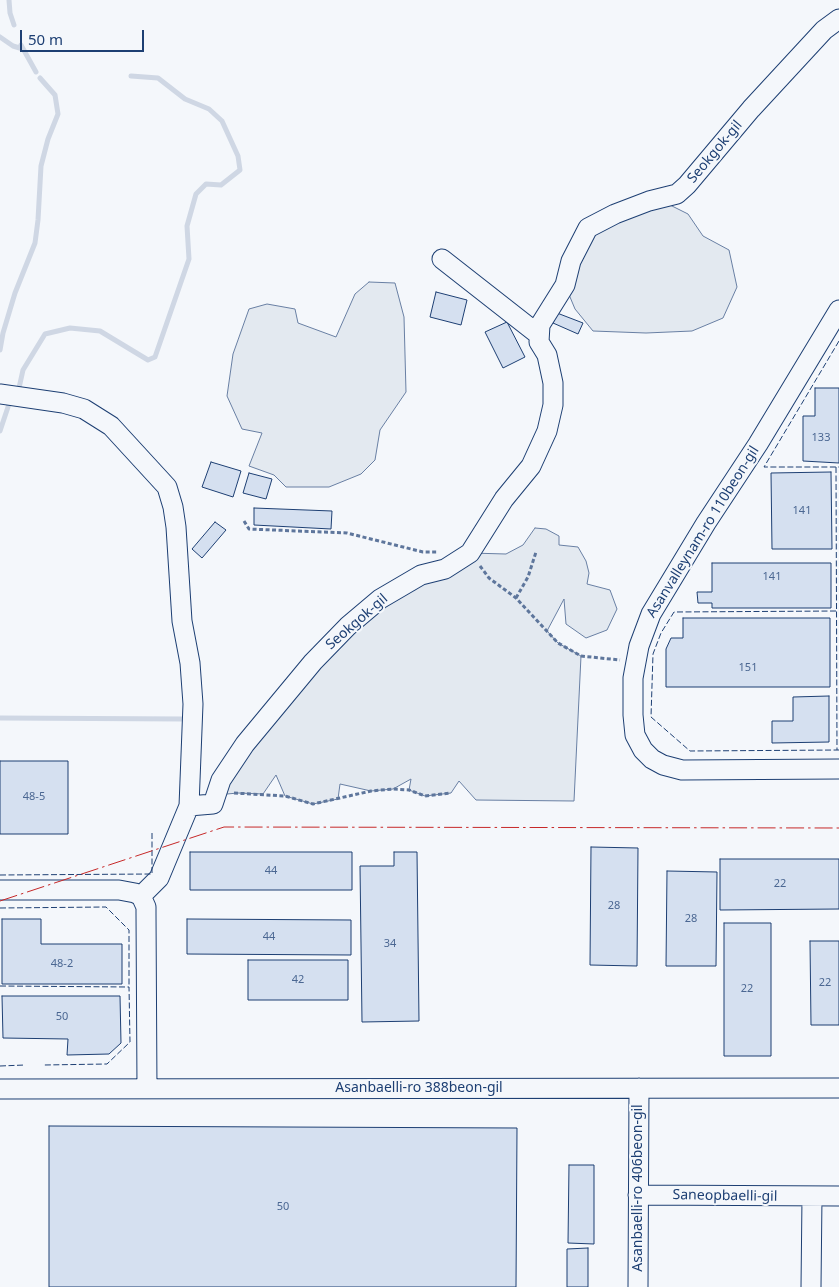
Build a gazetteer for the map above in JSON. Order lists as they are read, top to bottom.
{
  "streets": {
    "street": [
      "Seokgok-gil",
      "Asanvalleynam-ro 110beon-gil",
      "Asanbaelli-ro 388beon-gil",
      "Asanbaelli-ro 406beon-gil",
      "Saneopbaelli-gil"
    ]
  },
  "crossings": [
    ["Asanbaelli-ro 388beon-gil", "Asanbaelli-ro 406beon-gil"],
    ["Asanbaelli-ro 406beon-gil", "Saneopbaelli-gil"]
  ],
  "house_numbers": [
    "133",
    "141",
    "141",
    "151",
    "48-5",
    "44",
    "22",
    "28",
    "28",
    "44",
    "34",
    "48-2",
    "42",
    "22",
    "22",
    "50",
    "50"
  ],
  "scale_bar": "50 m"
}
